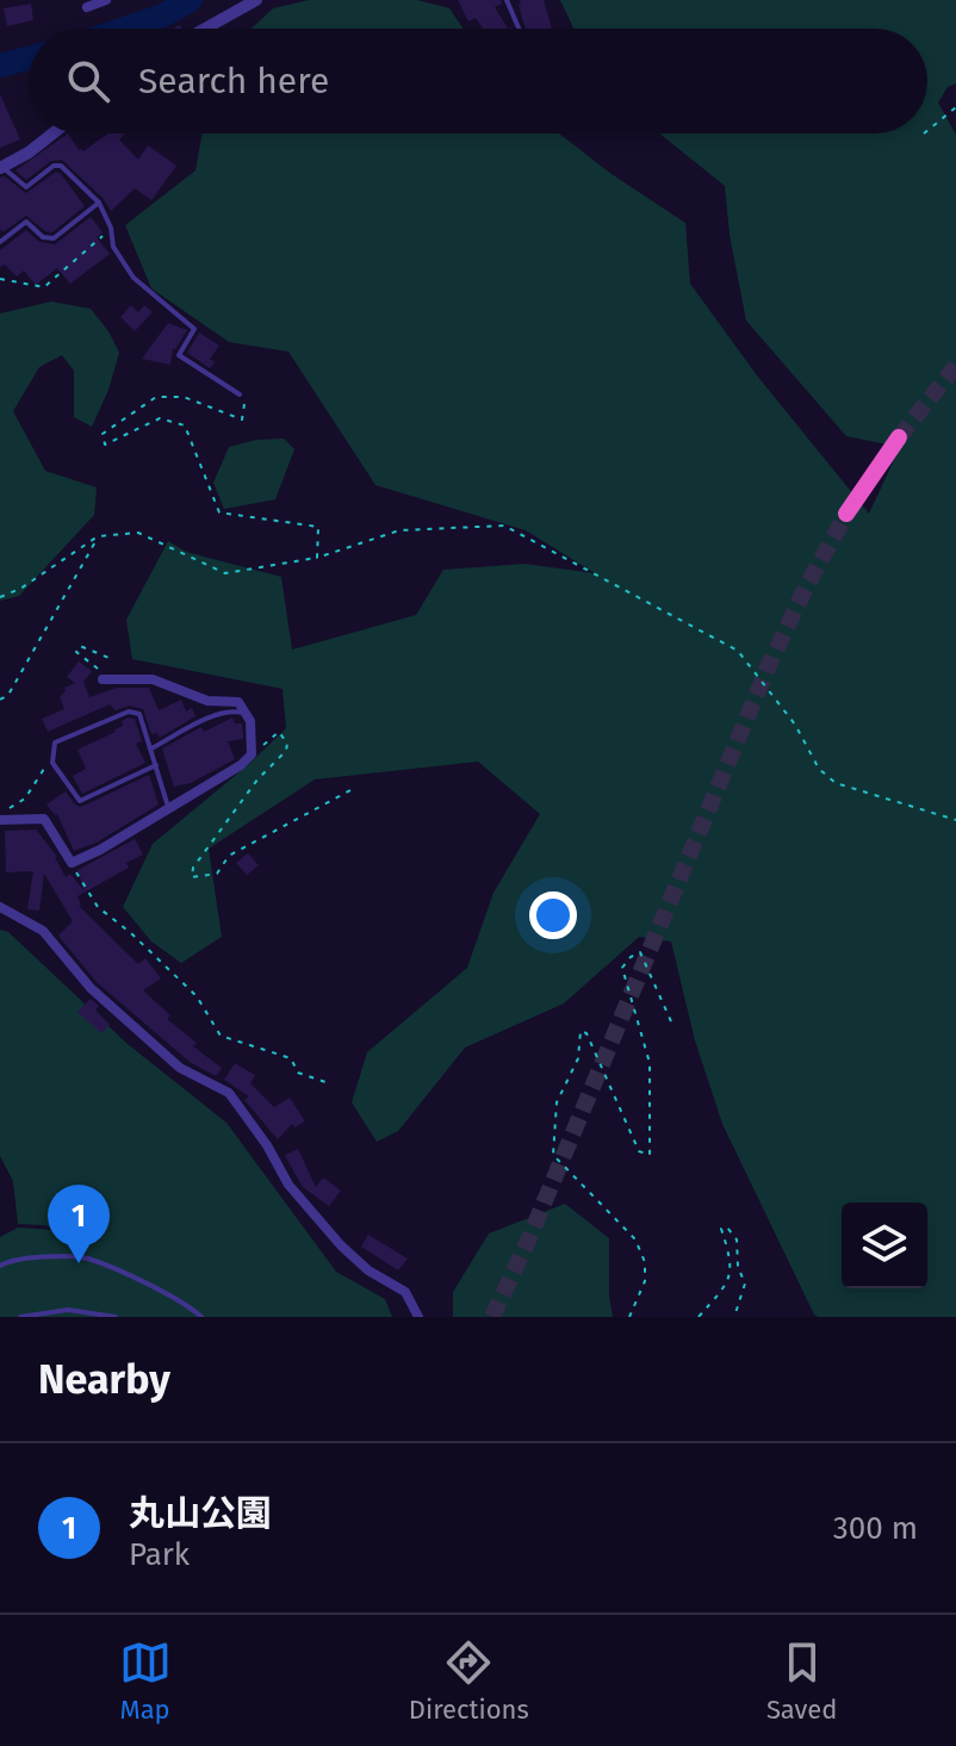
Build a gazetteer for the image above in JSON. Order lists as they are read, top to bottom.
{
  "page": {
    "search": "Search here",
    "pins": "1",
    "heading": "Nearby",
    "list": [
      {
        "mark": "1",
        "name": "丸山公園",
        "note": "Park",
        "value": "300 m"
      }
    ],
    "nav": ["Map", "Directions", "Saved"]
  }
}
